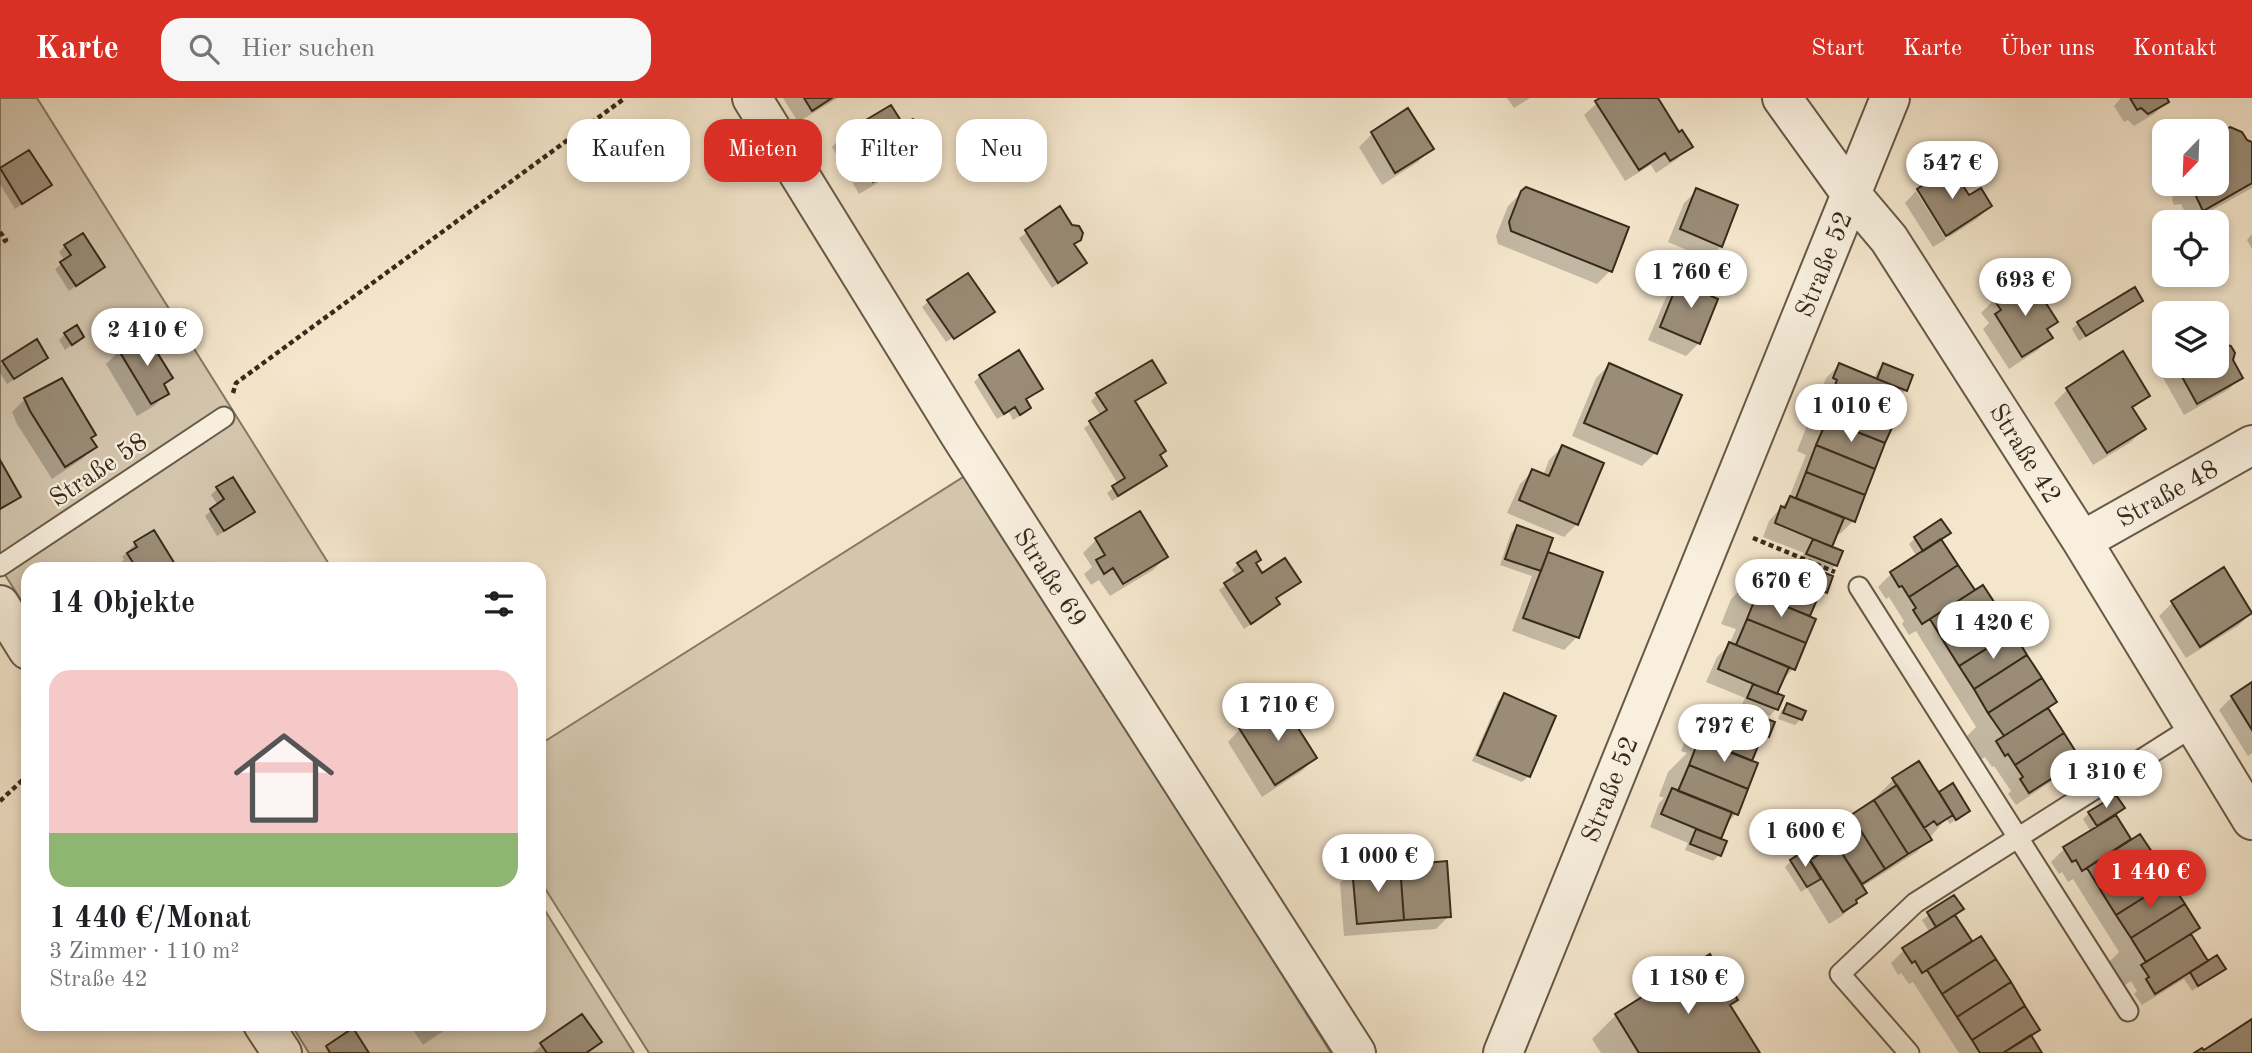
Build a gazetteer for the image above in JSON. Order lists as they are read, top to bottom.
{
  "streets": {
    "street": [
      "Straße 52",
      "Straße 42",
      "Straße 48",
      "Straße 69"
    ],
    "lane": ["Straße 58"]
  },
  "crossings": [
    ["Straße 52", "Straße 42"],
    ["Straße 42", "Straße 48"]
  ],
  "north": "bottom left",
  "page": {
    "header": "Karte",
    "search": "Hier suchen",
    "nav": [
      "Start",
      "Karte",
      "Über uns",
      "Kontakt"
    ],
    "chip": [
      "Kaufen",
      "Mieten",
      "Filter",
      "Neu"
    ],
    "price": [
      "547 €",
      "1 760 €",
      "693 €",
      "2 410 €",
      "1 010 €",
      "670 €",
      "1 420 €",
      "1 710 €",
      "797 €",
      "1 310 €",
      "1 600 €",
      "1 000 €",
      "1 440 €",
      "1 180 €"
    ],
    "heading": "14 Objekte",
    "list": [
      {
        "name": "1 440 €/Monat",
        "note": "3 Zimmer · 110 m² · Straße 42"
      }
    ]
  }
}
